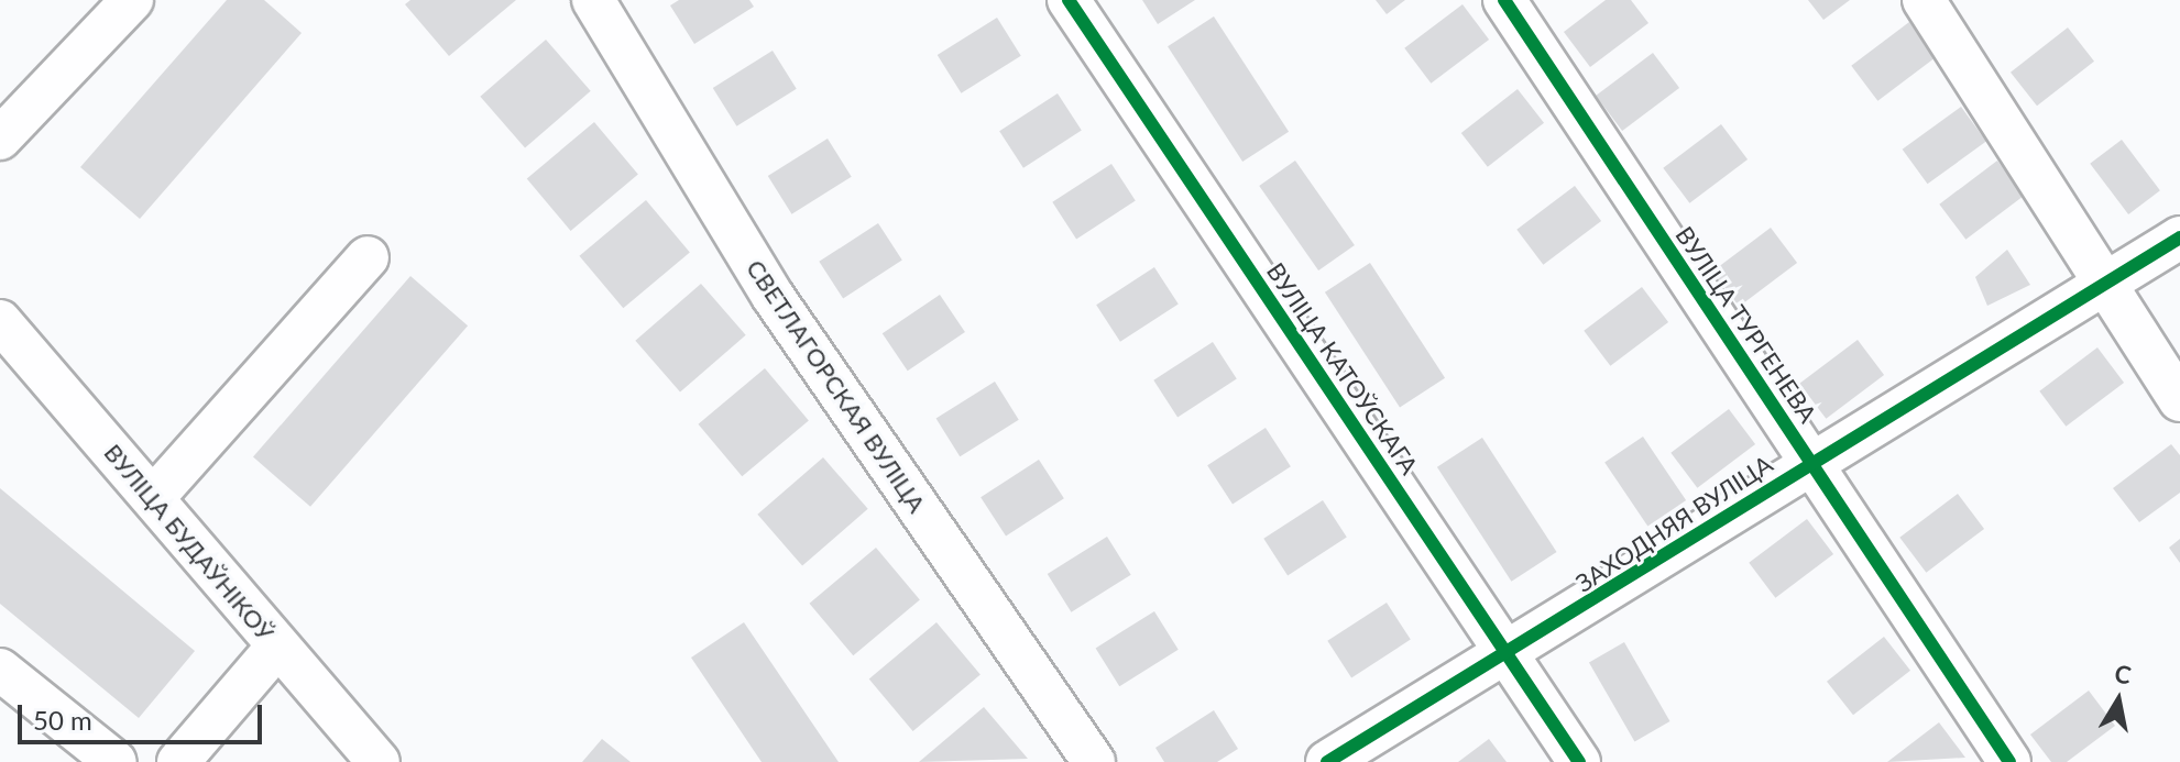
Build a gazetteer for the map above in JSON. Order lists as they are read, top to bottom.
{
  "streets": {
    "street": [
      "ВУЛІЦА ТУРГЕНЕВА",
      "ВУЛІЦА КАТОЎСКАГА",
      "СВЕТЛАГОРСКАЯ ВУЛІЦА",
      "ЗАХОДНЯЯ ВУЛІЦА",
      "ВУЛІЦА БУДАЎНІКОЎ"
    ]
  },
  "crossings": [
    ["ВУЛІЦА ТУРГЕНЕВА", "ЗАХОДНЯЯ ВУЛІЦА"],
    ["ВУЛІЦА КАТОЎСКАГА", "ЗАХОДНЯЯ ВУЛІЦА"]
  ],
  "scale_bar": "50 m",
  "north": "top"
}
